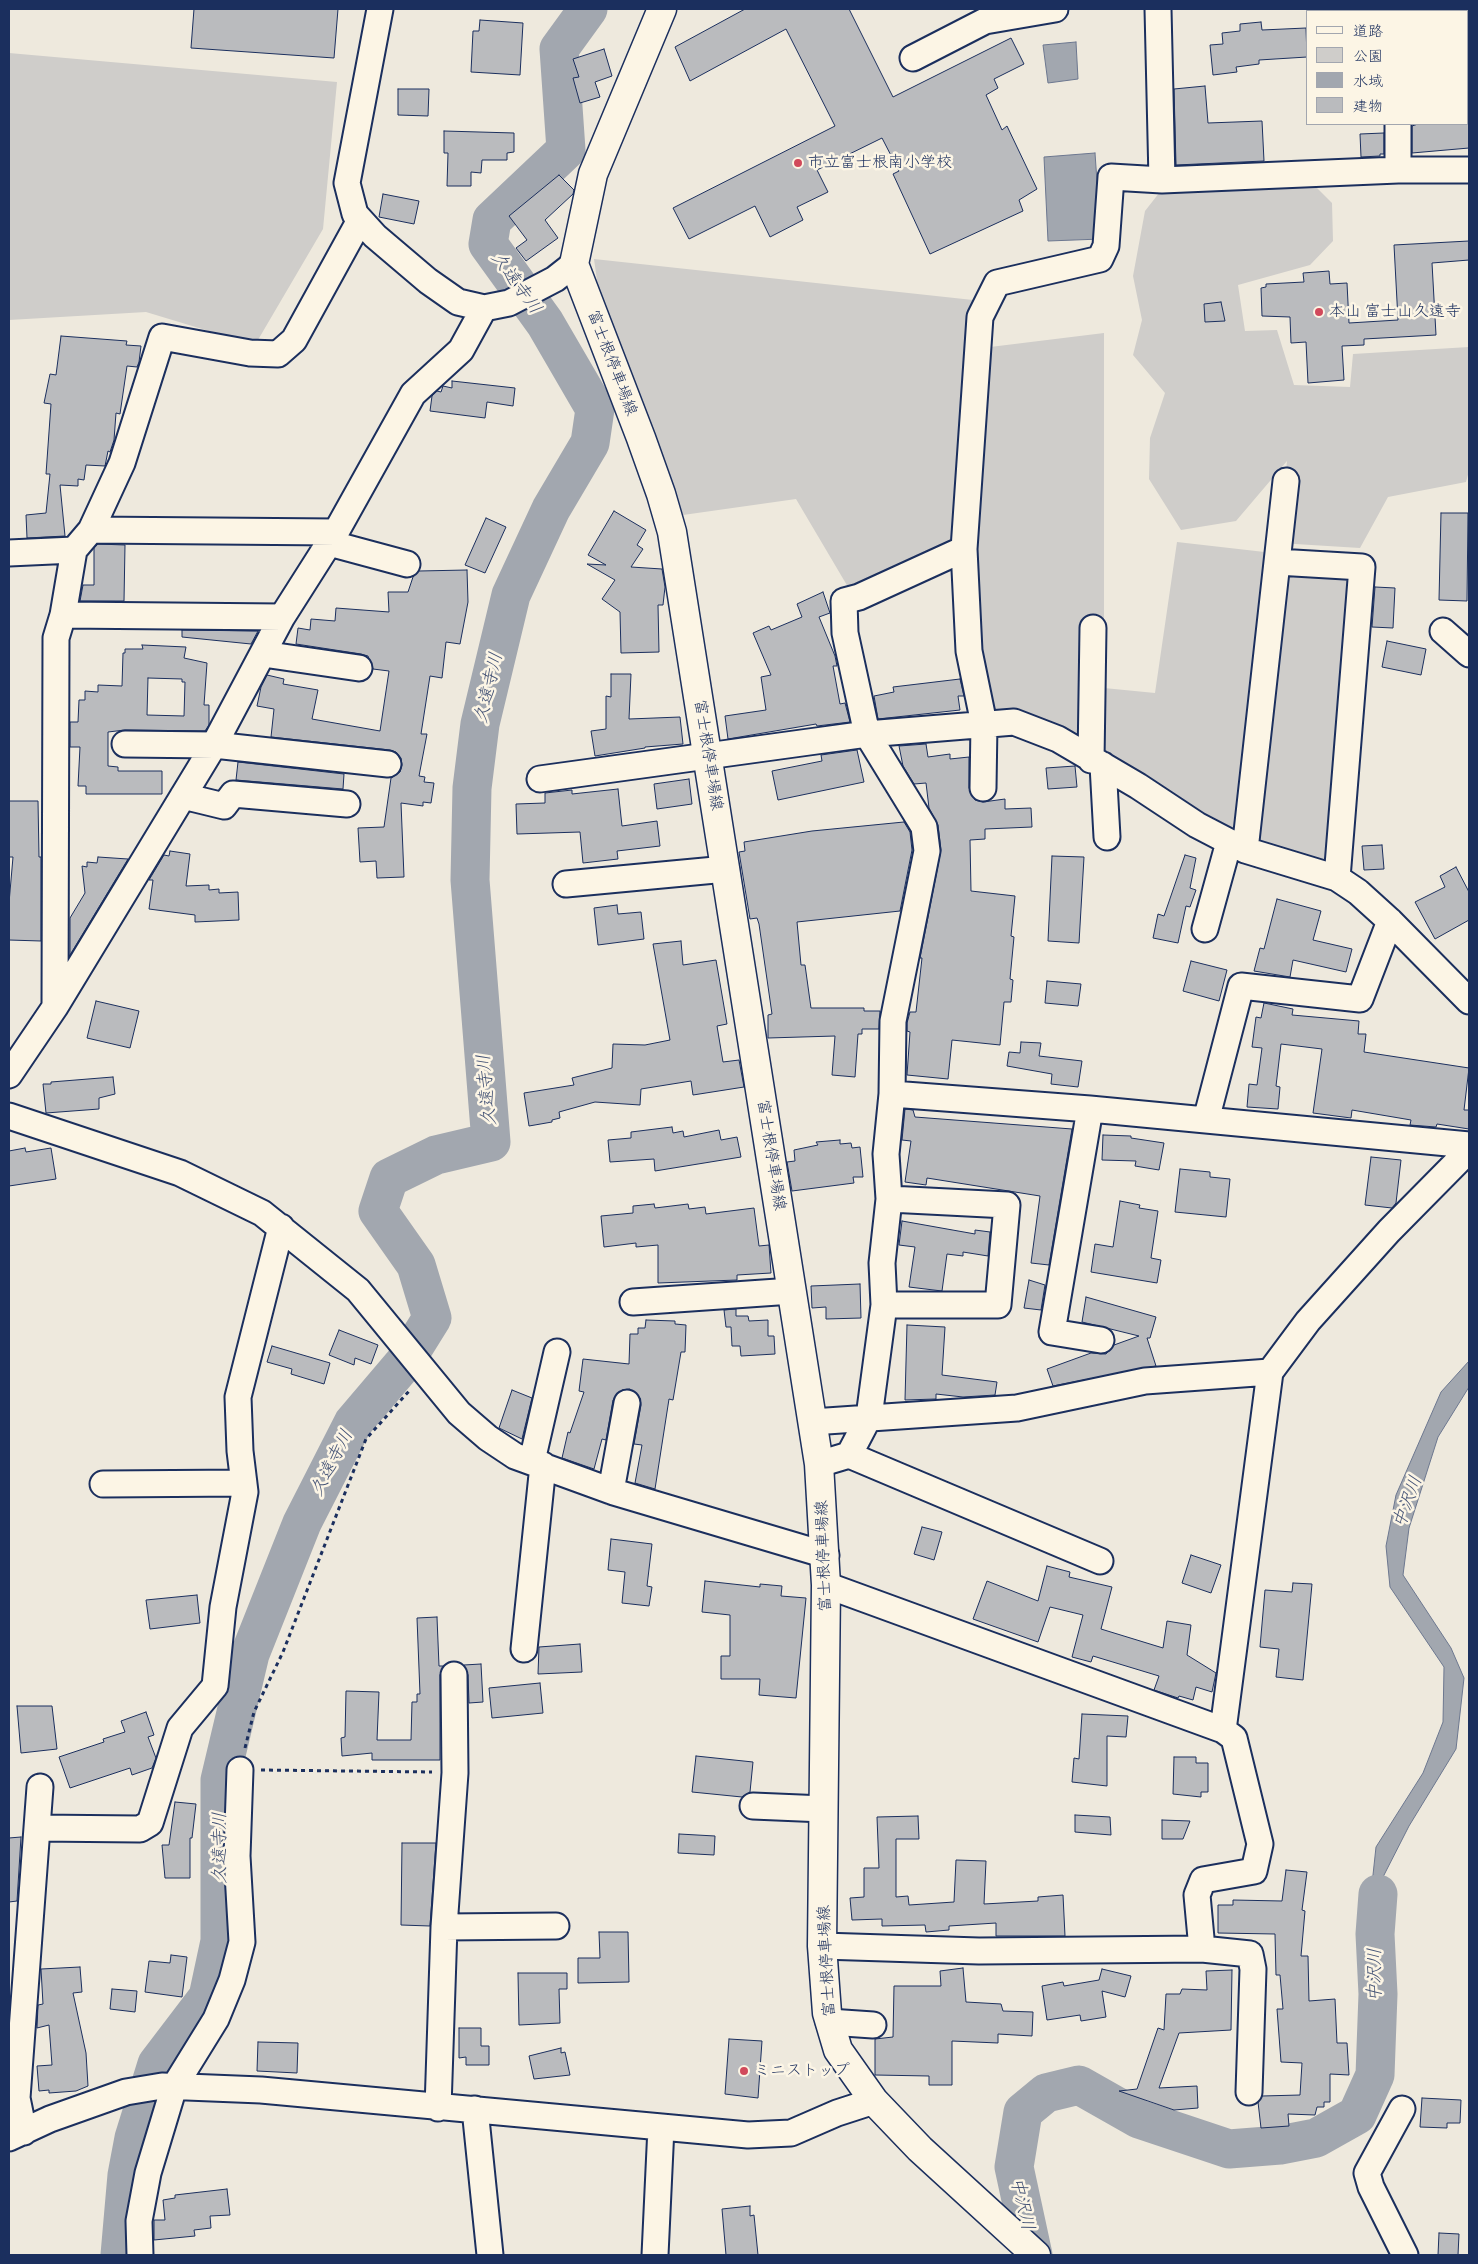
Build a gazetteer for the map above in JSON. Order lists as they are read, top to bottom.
{
  "streets": {
    "main road": ["富士根停車場線"]
  },
  "water": ["久遠寺川", "中沢川"],
  "places": ["市立富士根南小学校", "本山 富士山久遠寺", "ミニストップ"],
  "legend": [
    "道路",
    "公園",
    "水域",
    "建物"
  ]
}
